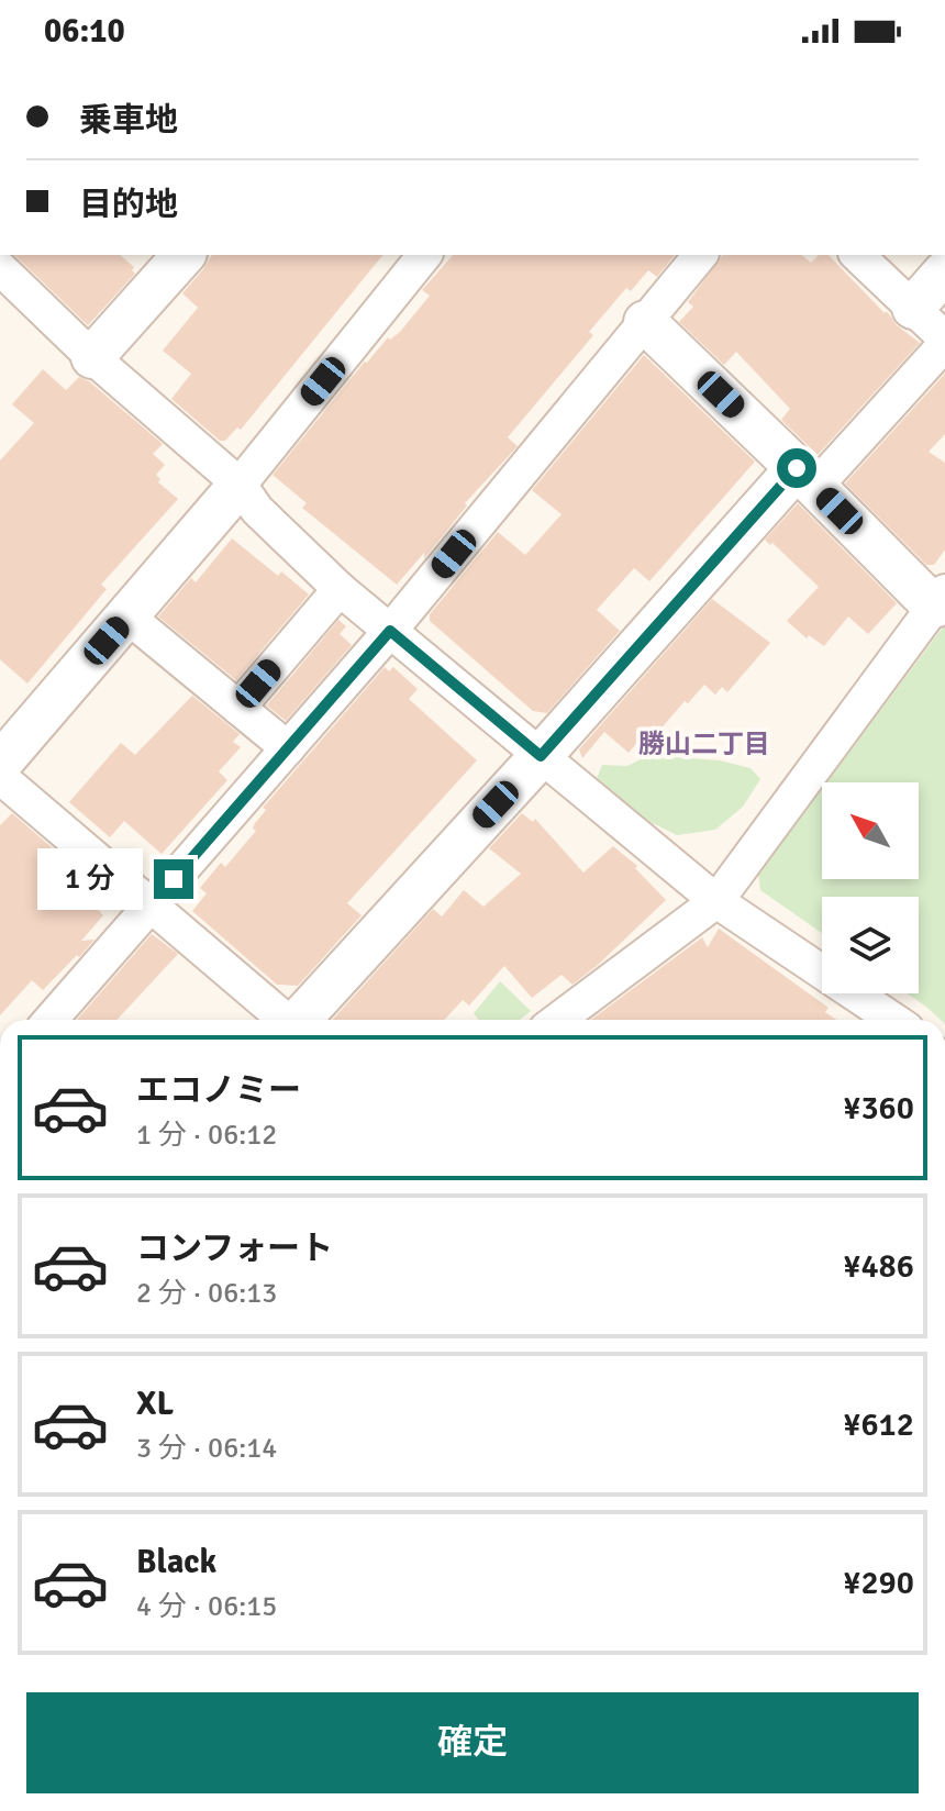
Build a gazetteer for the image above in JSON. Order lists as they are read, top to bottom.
{
  "districts": ["勝山二丁目"],
  "north": "top left",
  "page": {
    "status": "06:10",
    "banner": ["乗車地", "目的地"],
    "bubble": "1 分",
    "list": [
      {
        "name": "エコノミー",
        "note": "1 分 · 06:12",
        "value": "¥360"
      },
      {
        "name": "コンフォート",
        "note": "2 分 · 06:13",
        "value": "¥486"
      },
      {
        "name": "XL",
        "note": "3 分 · 06:14",
        "value": "¥612"
      },
      {
        "name": "Black",
        "note": "4 分 · 06:15",
        "value": "¥290"
      }
    ],
    "buttons": "確定"
  }
}
